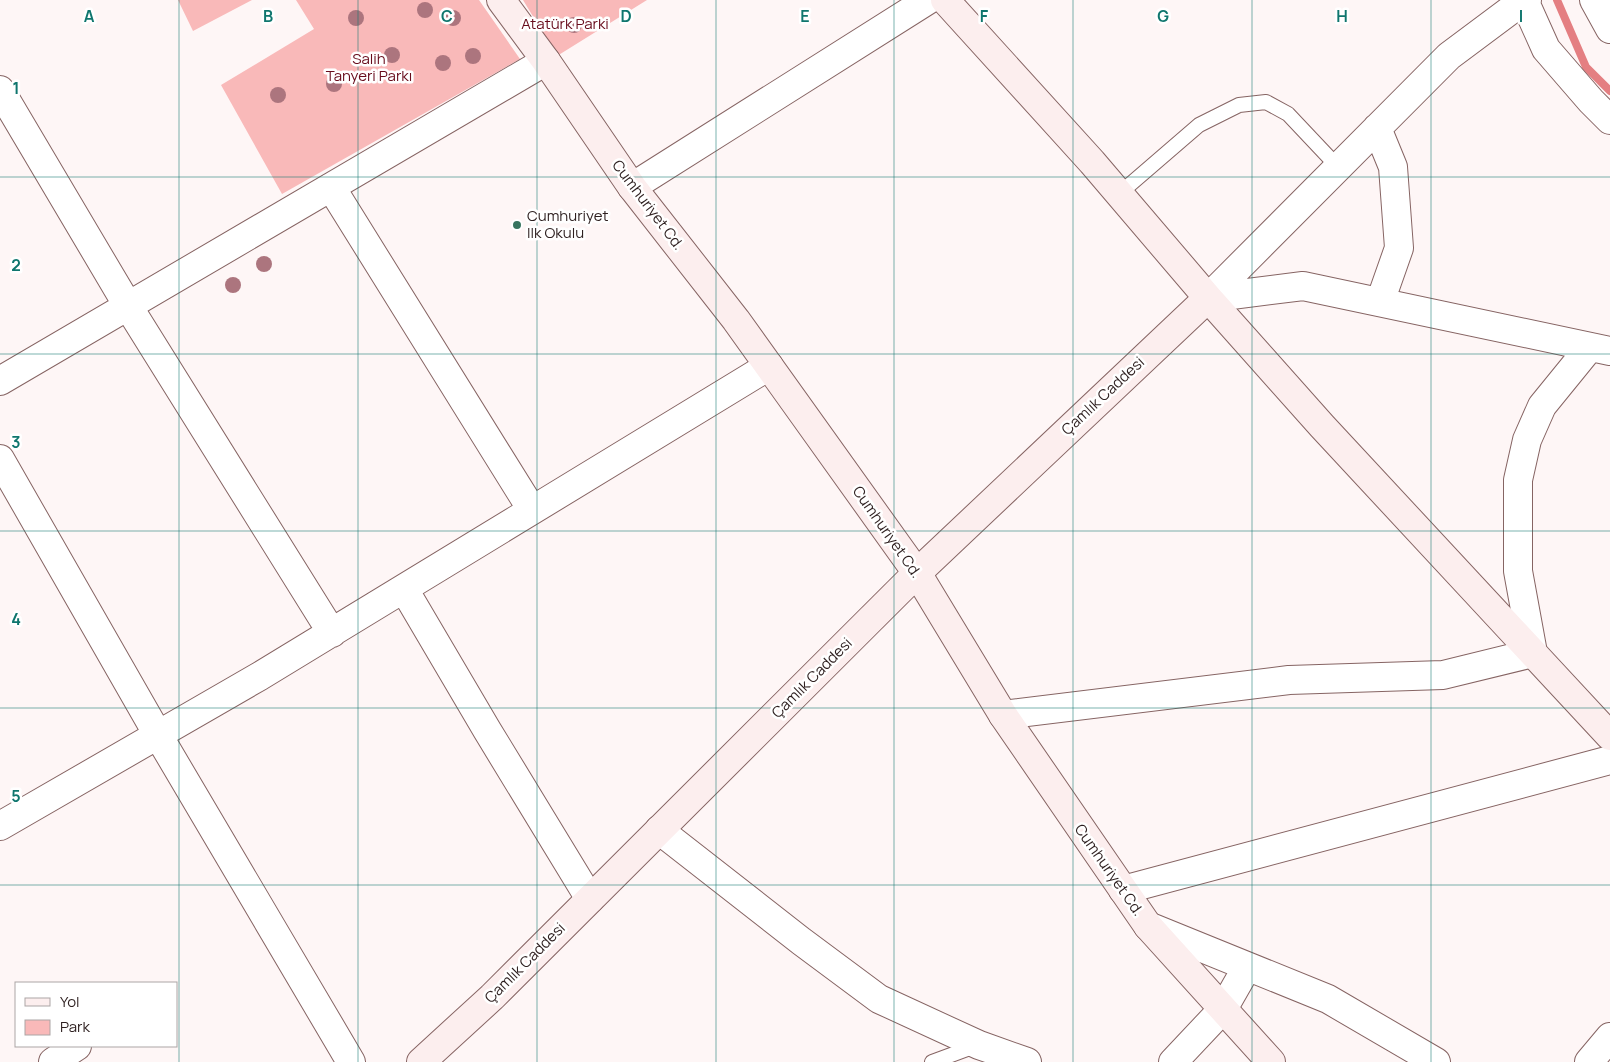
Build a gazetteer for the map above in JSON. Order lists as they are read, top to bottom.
{
  "streets": {
    "street": ["Cumhuriyet Cd.", "Çamlık Caddesi"]
  },
  "crossings": [
    ["Cumhuriyet Cd.", "Çamlık Caddesi"]
  ],
  "parks": ["Atatürk Parki", "Salih Tanyeri Parkı"],
  "places": ["Cumhuriyet Ilk Okulu"],
  "legend": ["Yol", "Park"],
  "grid": {
    "columns": [
      "A",
      "B",
      "C",
      "D",
      "E",
      "F",
      "G",
      "H",
      "I"
    ],
    "rows": [
      "1",
      "2",
      "3",
      "4",
      "5"
    ]
  }
}
